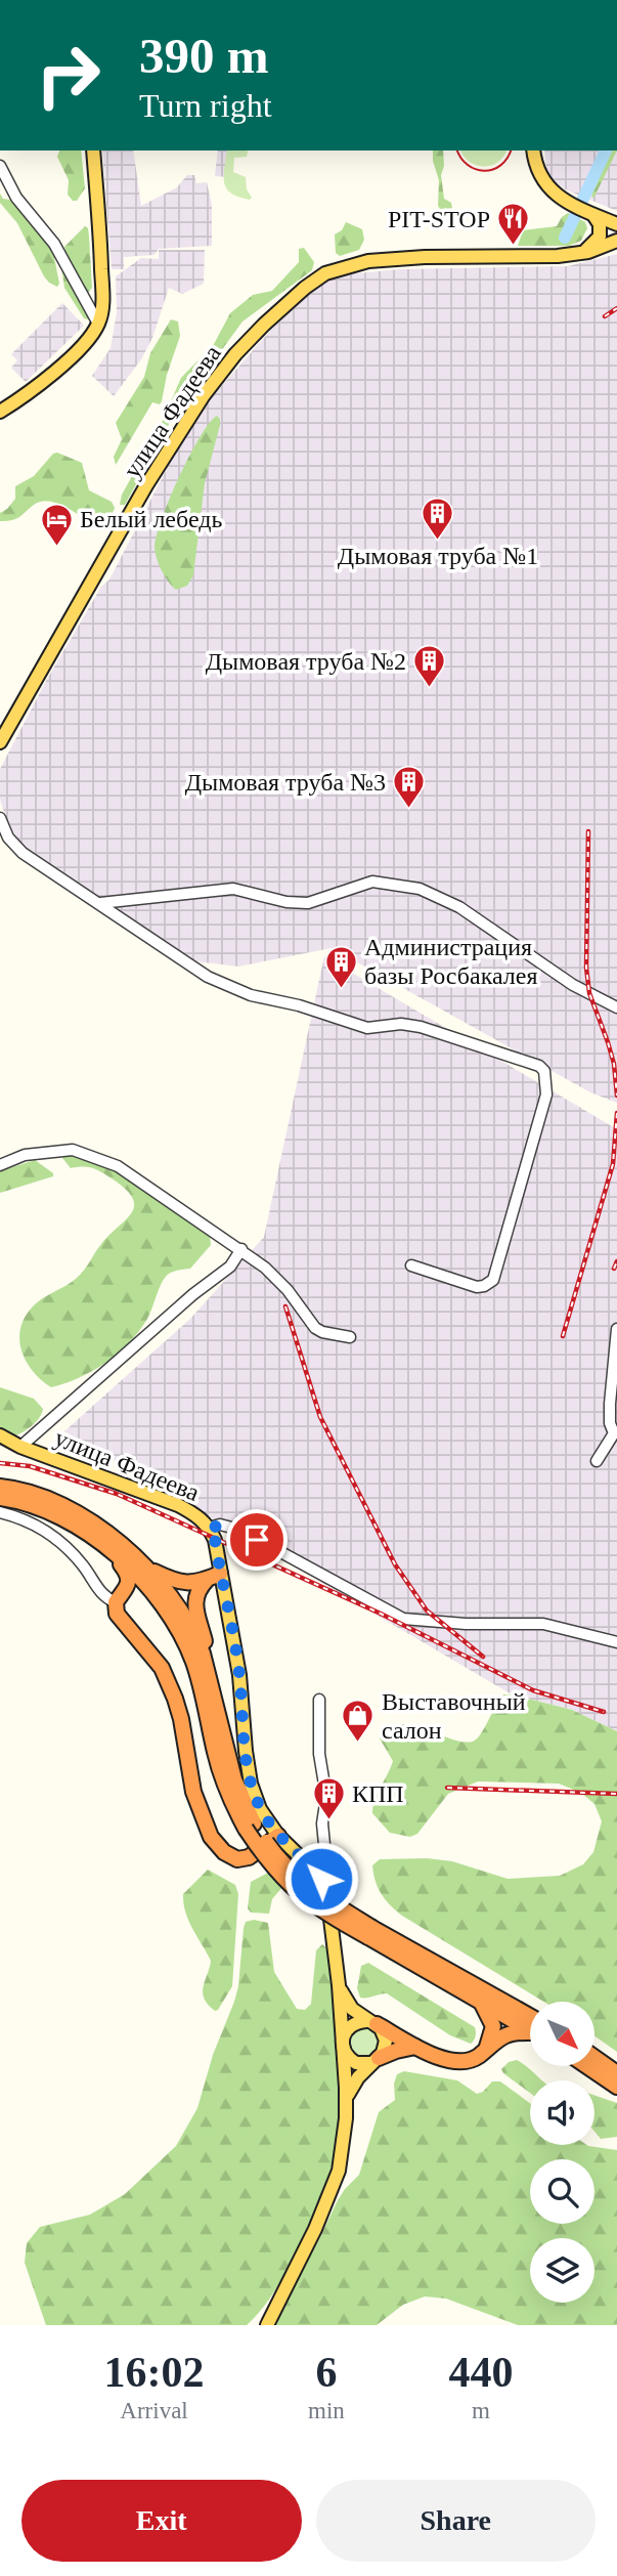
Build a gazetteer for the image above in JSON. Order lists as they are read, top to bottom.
{
  "streets": {
    "main road": ["улица Фадеева"]
  },
  "places": {
    "restaurant": ["PIT-STOP"],
    "building": [
      "Дымовая труба №1",
      "Дымовая труба №2",
      "Дымовая труба №3",
      "Администрация базы Росбакалея",
      "КПП"
    ],
    "hotel": ["Белый лебедь"],
    "shop": ["Выставочный салон"]
  },
  "north": "bottom right",
  "page": {
    "turn": ["390 m", "Turn right"],
    "eta": [
      "16:02",
      "Arrival",
      "6",
      "min",
      "440",
      "m"
    ],
    "buttons": ["Exit", "Share"]
  }
}
